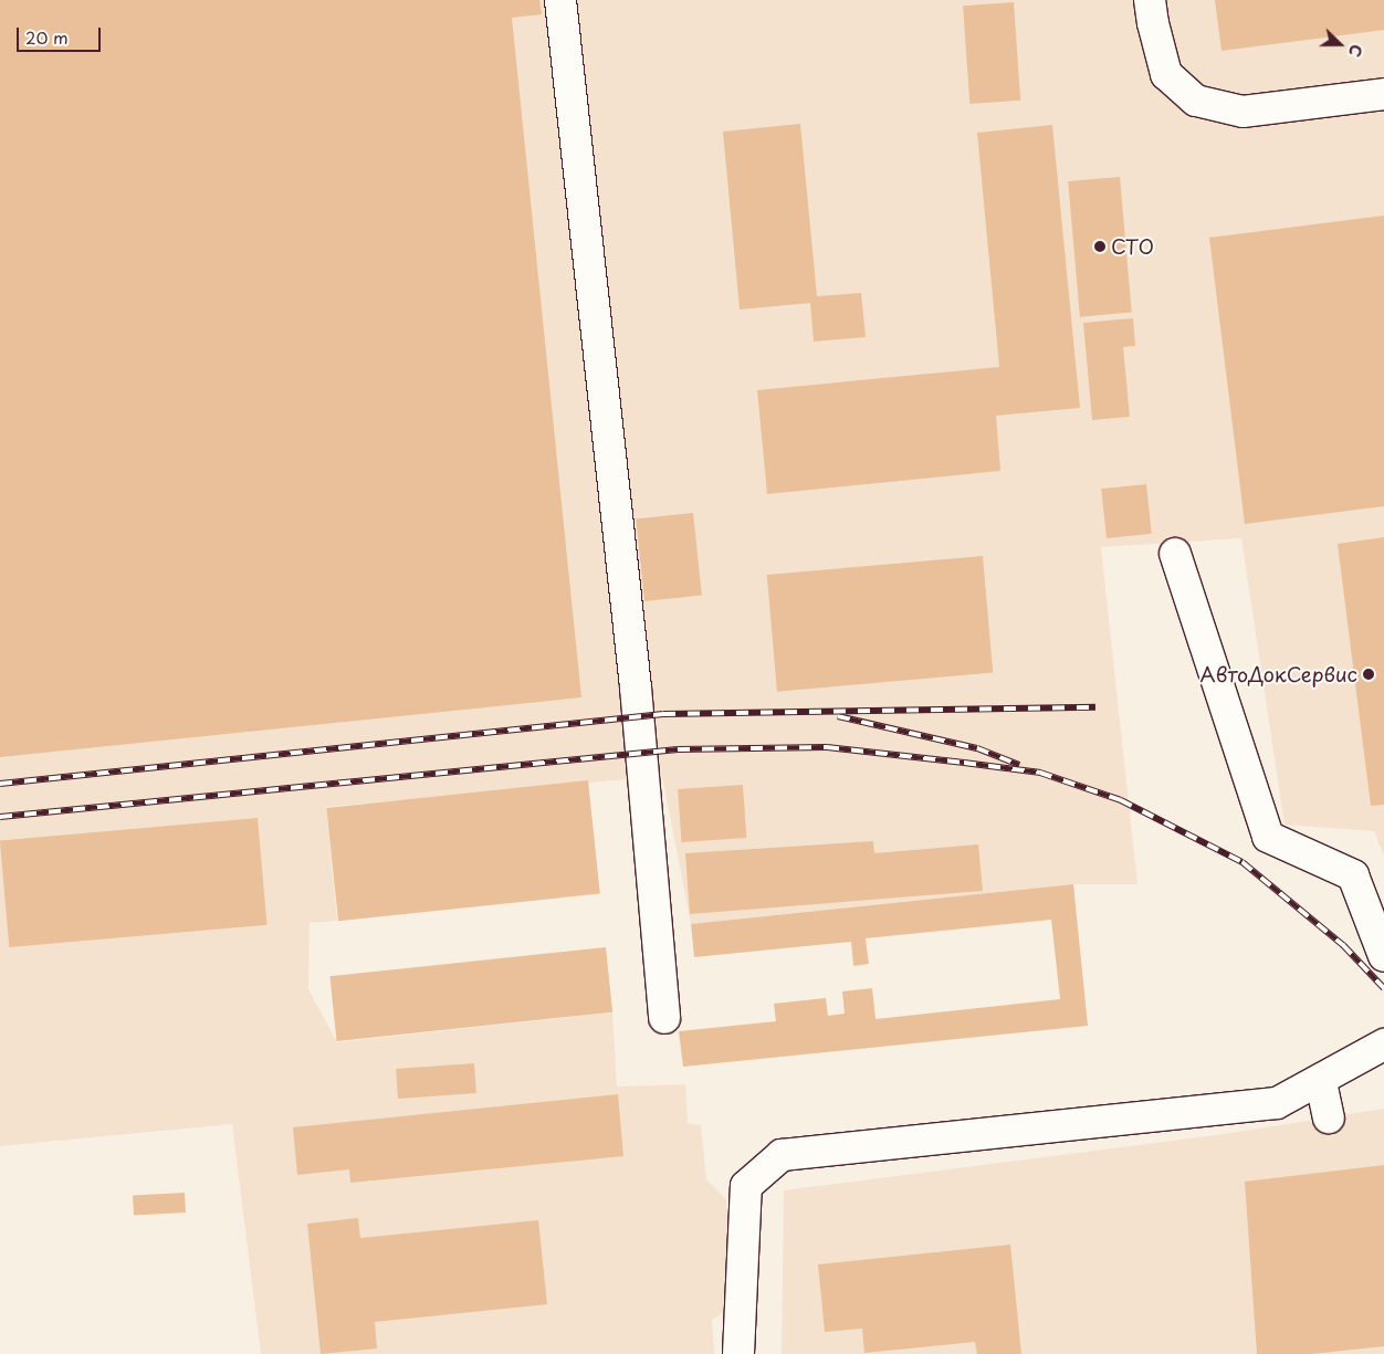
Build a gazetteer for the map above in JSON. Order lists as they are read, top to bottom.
{
  "places": ["СТО", "АвтоДокСервис"],
  "scale_bar": "20 m",
  "north": "right"
}
